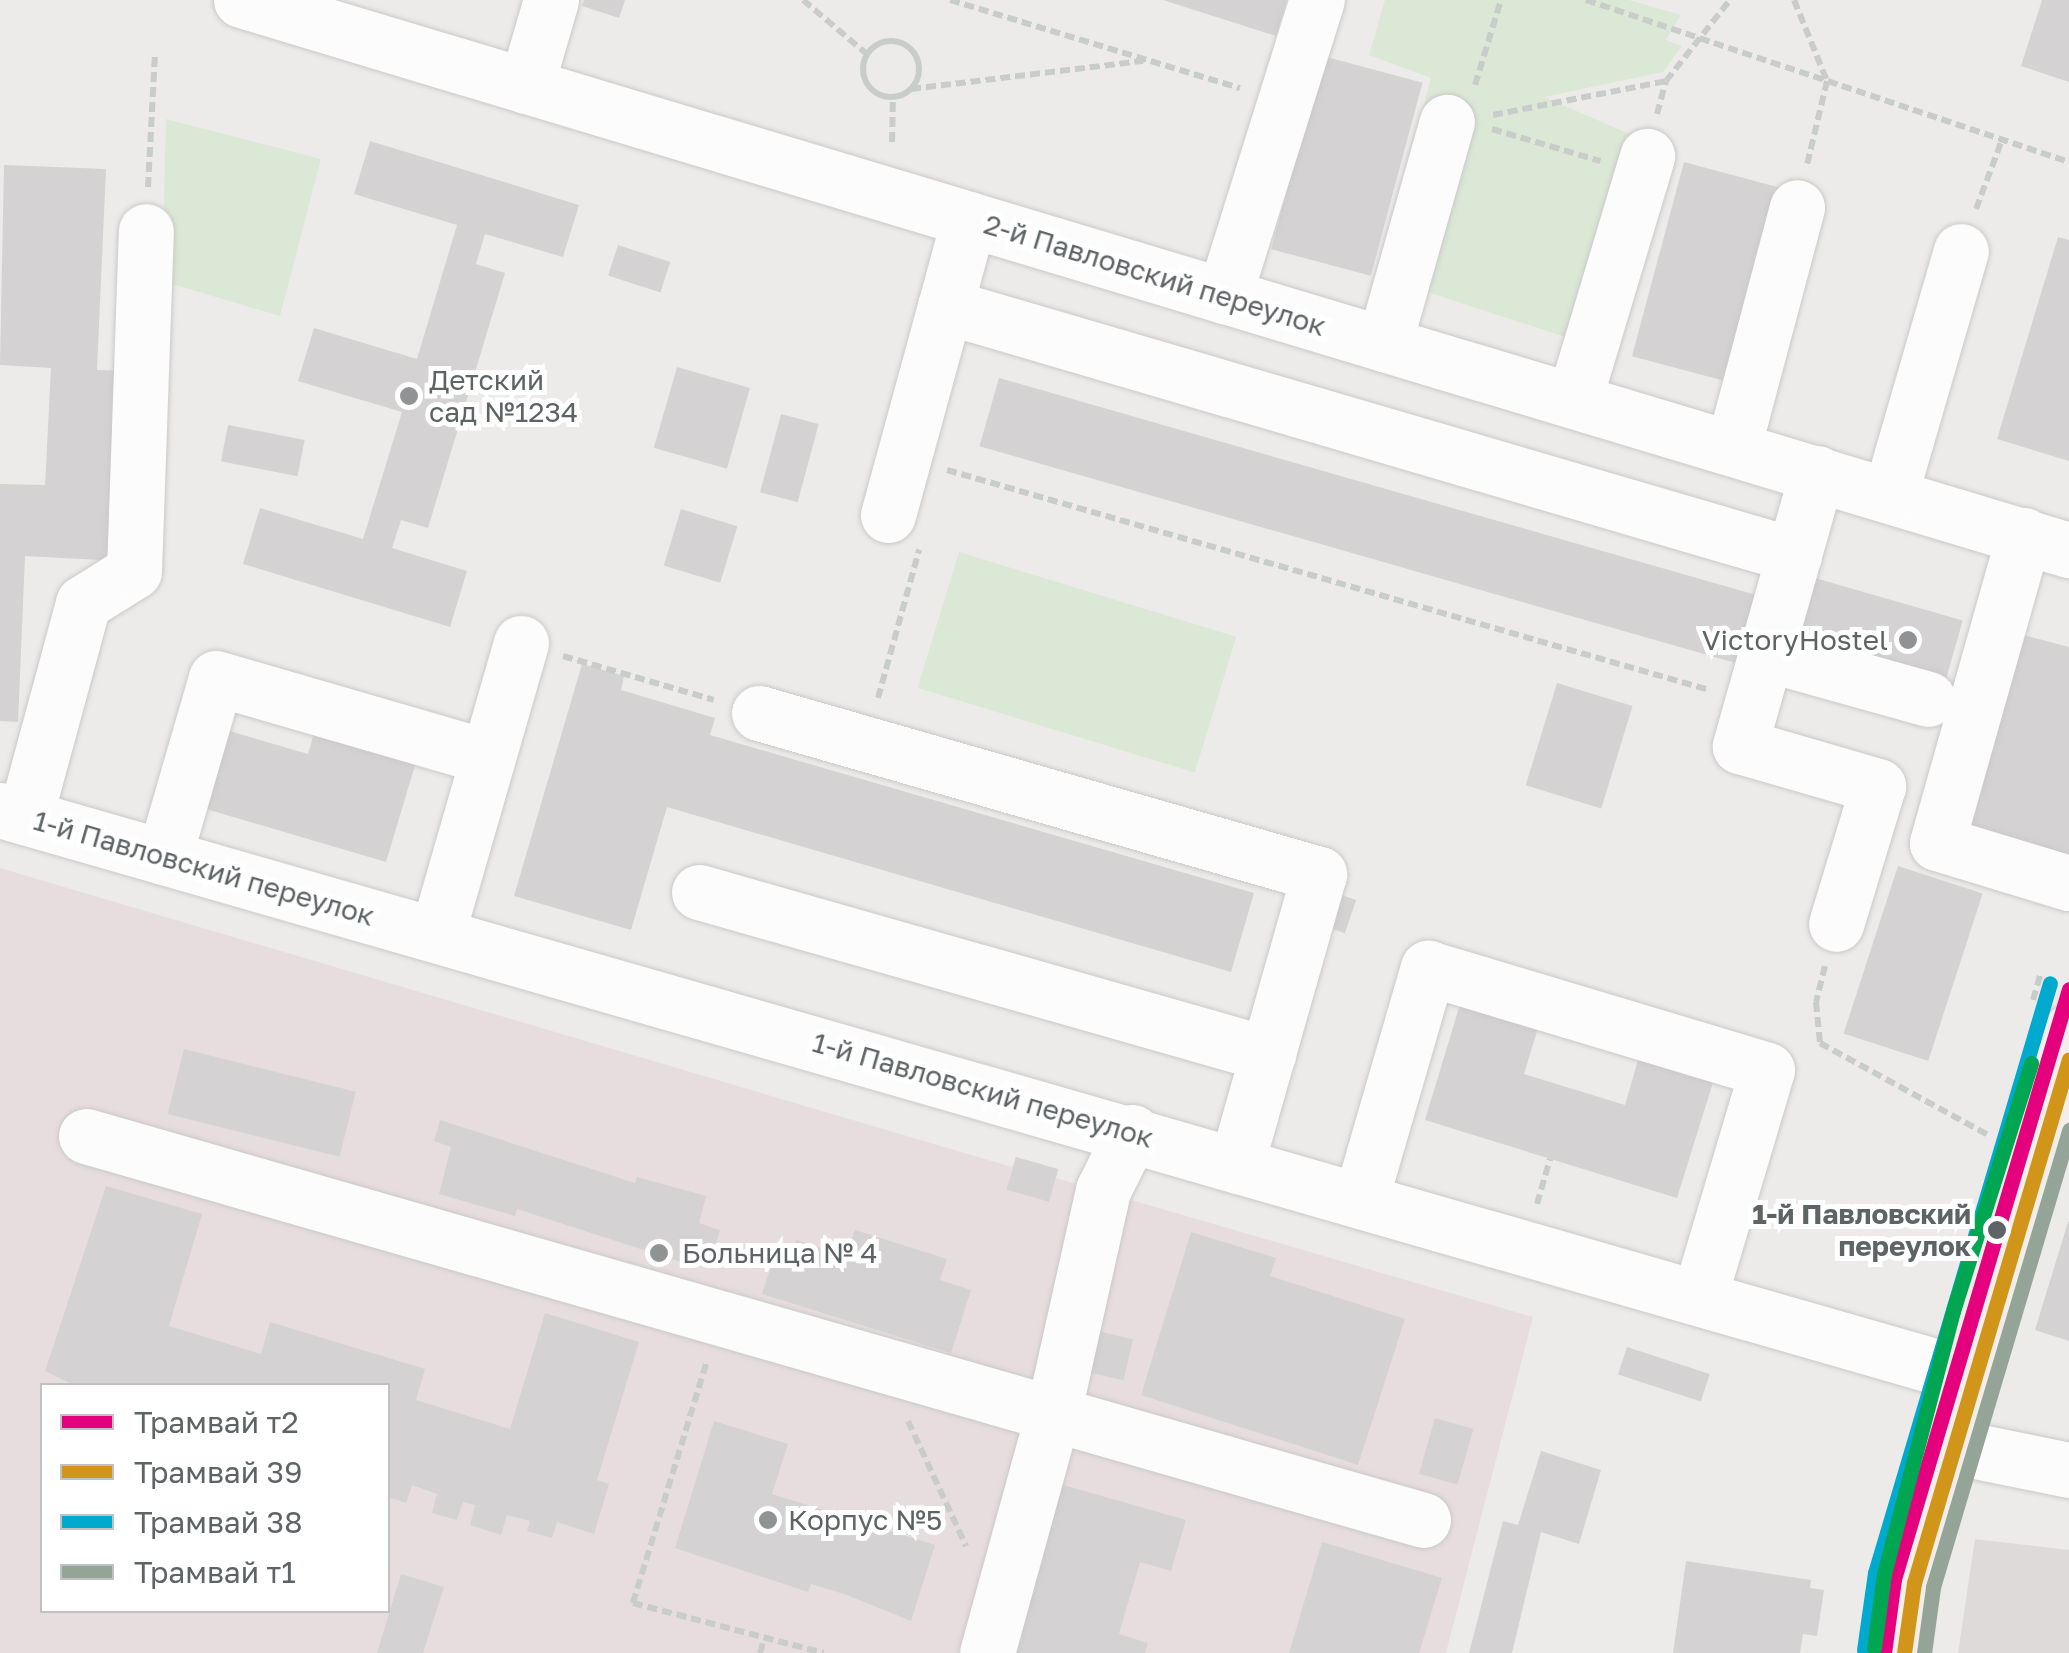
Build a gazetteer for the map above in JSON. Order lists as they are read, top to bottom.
{
  "streets": {
    "street": ["2-й Павловский переулок", "1-й Павловский переулок"]
  },
  "places": [
    "Детский сад №1234",
    "VictoryHostel",
    "1-й Павловский переулок",
    "Больница № 4",
    "Корпус №5"
  ],
  "lines": [
    "tram line 38",
    "tram line т2",
    "tram line 39",
    "tram line т1"
  ],
  "legend": [
    "Трамвай т2",
    "Трамвай 39",
    "Трамвай 38",
    "Трамвай т1"
  ]
}
